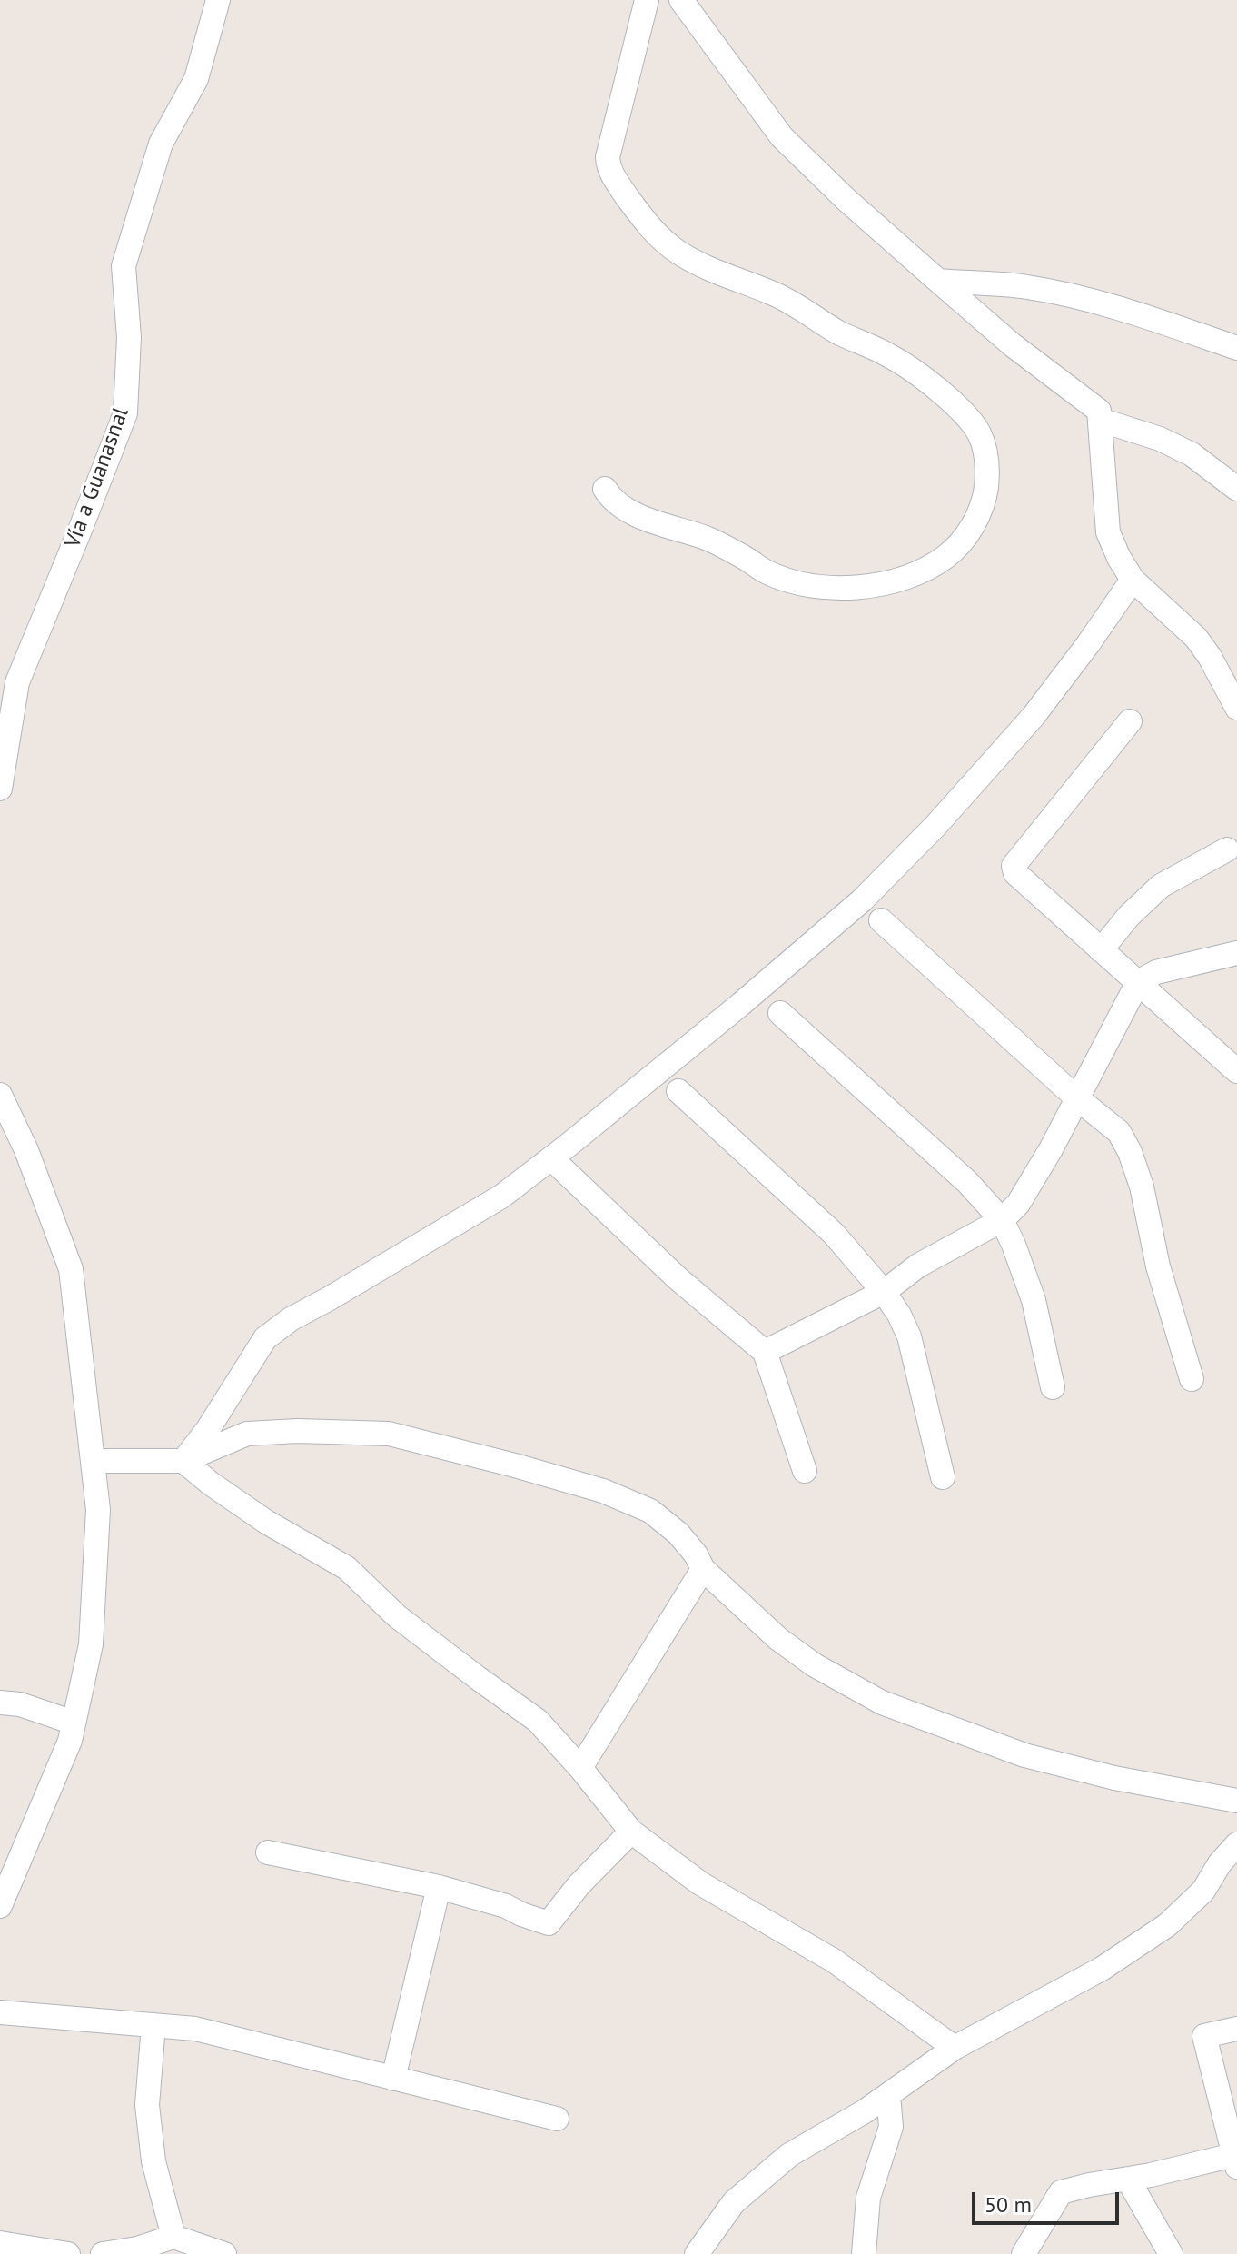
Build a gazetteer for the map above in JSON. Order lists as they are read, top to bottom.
{
  "streets": {
    "street": ["Vía a Guanasnal"]
  },
  "scale_bar": "50 m"
}
